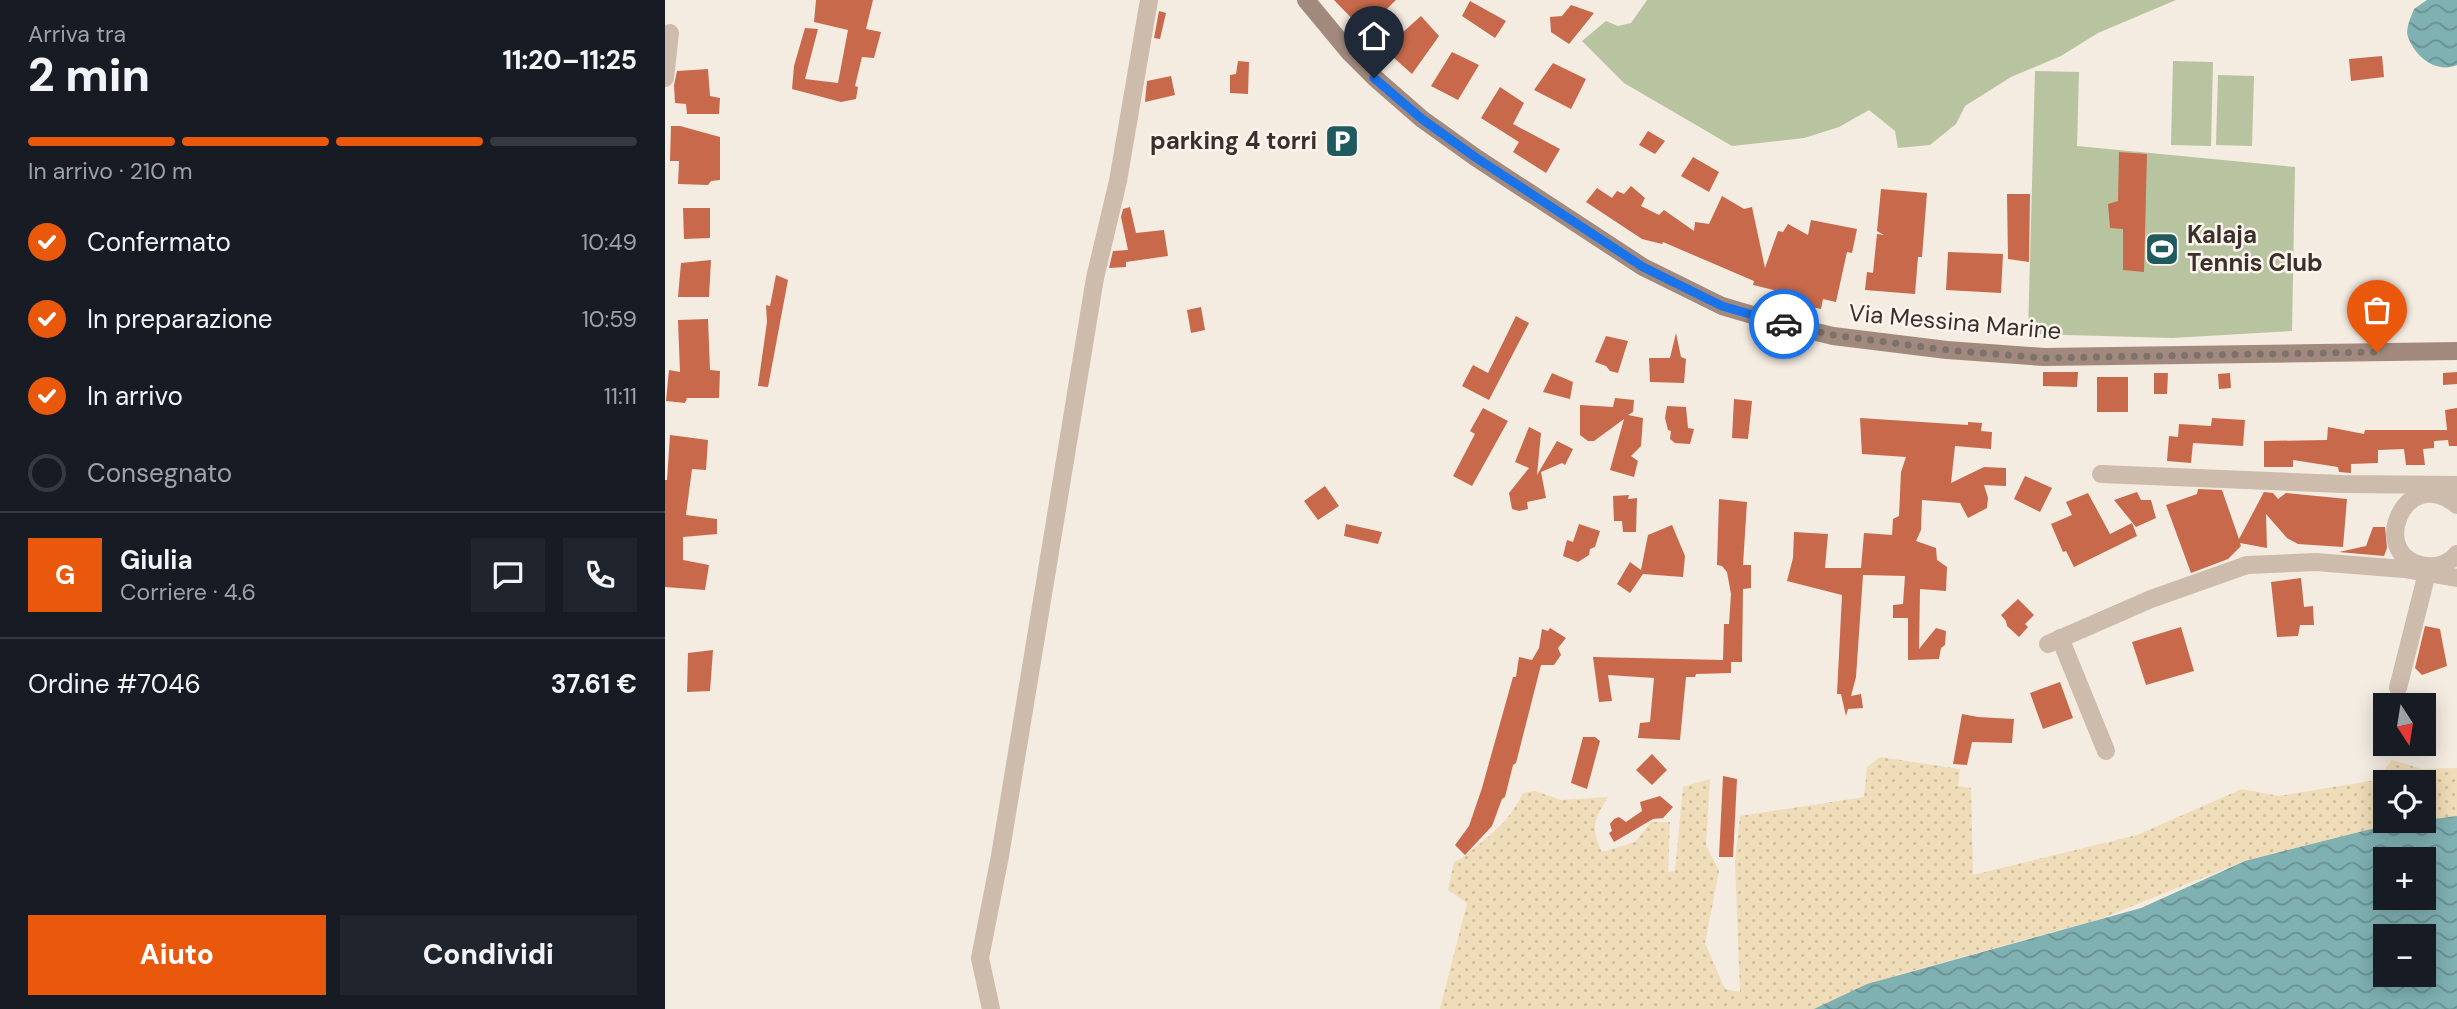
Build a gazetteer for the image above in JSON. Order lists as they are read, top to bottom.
{
  "streets": {
    "main road": ["Via Messina Marine"]
  },
  "places": {
    "parking": ["parking 4 torri"],
    "sports": ["Kalaja Tennis Club"]
  },
  "north": "bottom",
  "page": {
    "heading": ["2 min", "Arriva tra", "11:20–11:25"],
    "panel": [
      "Giulia",
      "Corriere · 4.6",
      "Ordine #7046",
      "37.61 €"
    ],
    "bar": "In arrivo · 210 m",
    "list": [
      ["Confermato", "10:49"],
      ["In preparazione", "10:59"],
      ["In arrivo", "11:11"],
      "Consegnato"
    ],
    "round": "G",
    "map_buttons": ["+", "−"],
    "buttons": ["Aiuto", "Condividi"]
  }
}
